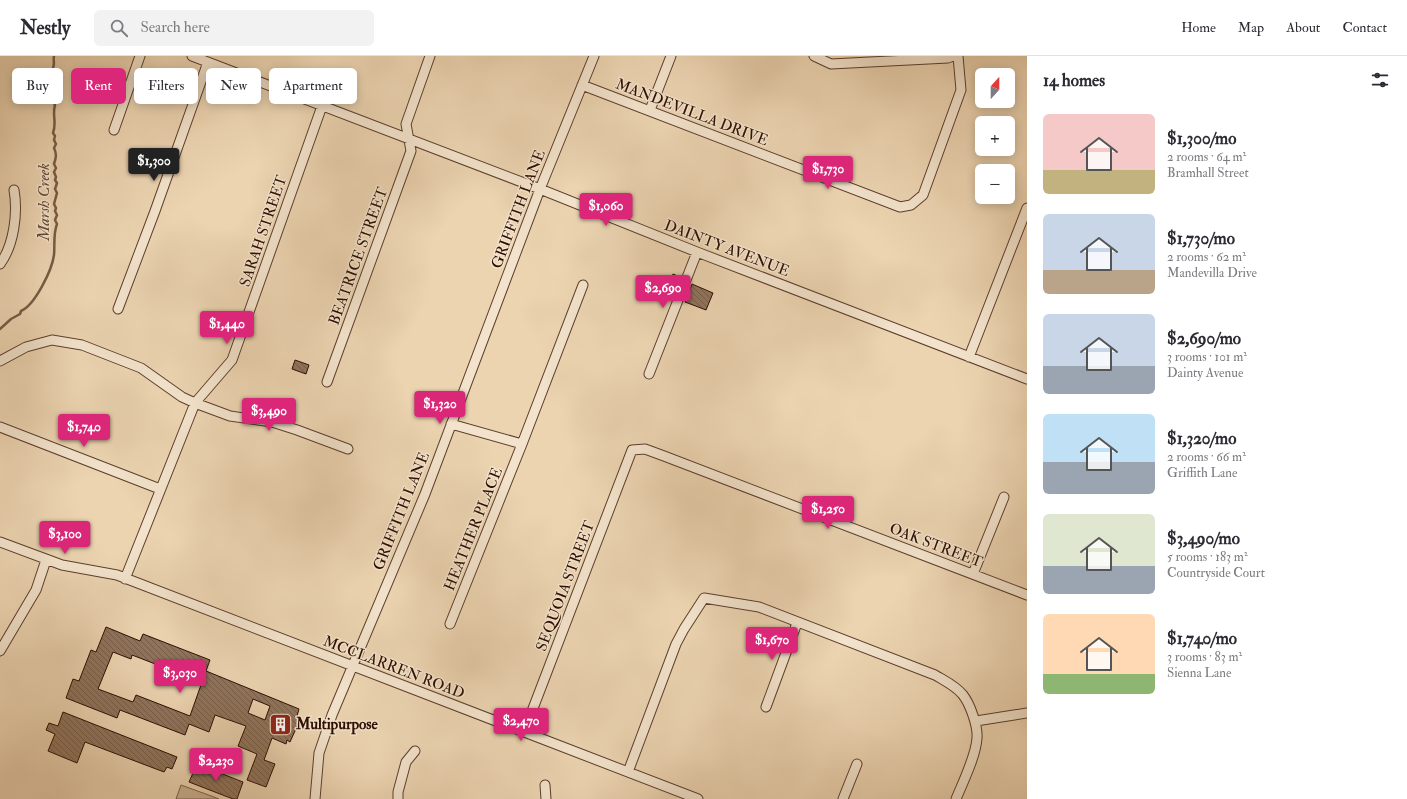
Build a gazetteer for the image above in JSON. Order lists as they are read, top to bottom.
{
  "streets": {
    "street": [
      "MANDEVILLA DRIVE",
      "GRIFFITH LANE",
      "SARAH STREET",
      "DAINTY AVENUE",
      "BEATRICE STREET",
      "HEATHER PLACE",
      "OAK STREET",
      "SEQUOIA STREET",
      "MCCLARREN ROAD"
    ]
  },
  "crossings": [
    ["MANDEVILLA DRIVE", "GRIFFITH LANE"],
    ["GRIFFITH LANE", "DAINTY AVENUE"],
    ["GRIFFITH LANE", "MCCLARREN ROAD"],
    ["SARAH STREET", "DAINTY AVENUE"],
    ["SARAH STREET", "MCCLARREN ROAD"],
    ["DAINTY AVENUE", "BEATRICE STREET"],
    ["OAK STREET", "SEQUOIA STREET"],
    ["SEQUOIA STREET", "MCCLARREN ROAD"]
  ],
  "water": ["Marsh Creek"],
  "places": {
    "building": ["Multipurpose"]
  },
  "north": "top",
  "page": {
    "header": "Nestly",
    "search": "Search here",
    "nav": [
      "Home",
      "Map",
      "About",
      "Contact"
    ],
    "heading": "14 homes",
    "map_buttons": ["+", "−"],
    "chip": [
      "Buy",
      "Rent",
      "Filters",
      "New",
      "Apartment"
    ],
    "list": [
      {
        "name": "$1,300/mo",
        "note": "2 rooms · 64 m² · Bramhall Street"
      },
      {
        "name": "$1,730/mo",
        "note": "2 rooms · 62 m² · Mandevilla Drive"
      },
      {
        "name": "$2,690/mo",
        "note": "3 rooms · 101 m² · Dainty Avenue"
      },
      {
        "name": "$1,320/mo",
        "note": "2 rooms · 66 m² · Griffith Lane"
      },
      {
        "name": "$3,490/mo",
        "note": "5 rooms · 183 m² · Countryside Court"
      },
      {
        "name": "$1,740/mo",
        "note": "3 rooms · 83 m² · Sienna Lane"
      }
    ],
    "price": [
      "$1,300",
      "$1,730",
      "$1,060",
      "$2,690",
      "$1,440",
      "$1,320",
      "$3,490",
      "$1,740",
      "$1,250",
      "$3,100",
      "$1,670",
      "$3,030",
      "$2,470",
      "$2,230"
    ]
  }
}
